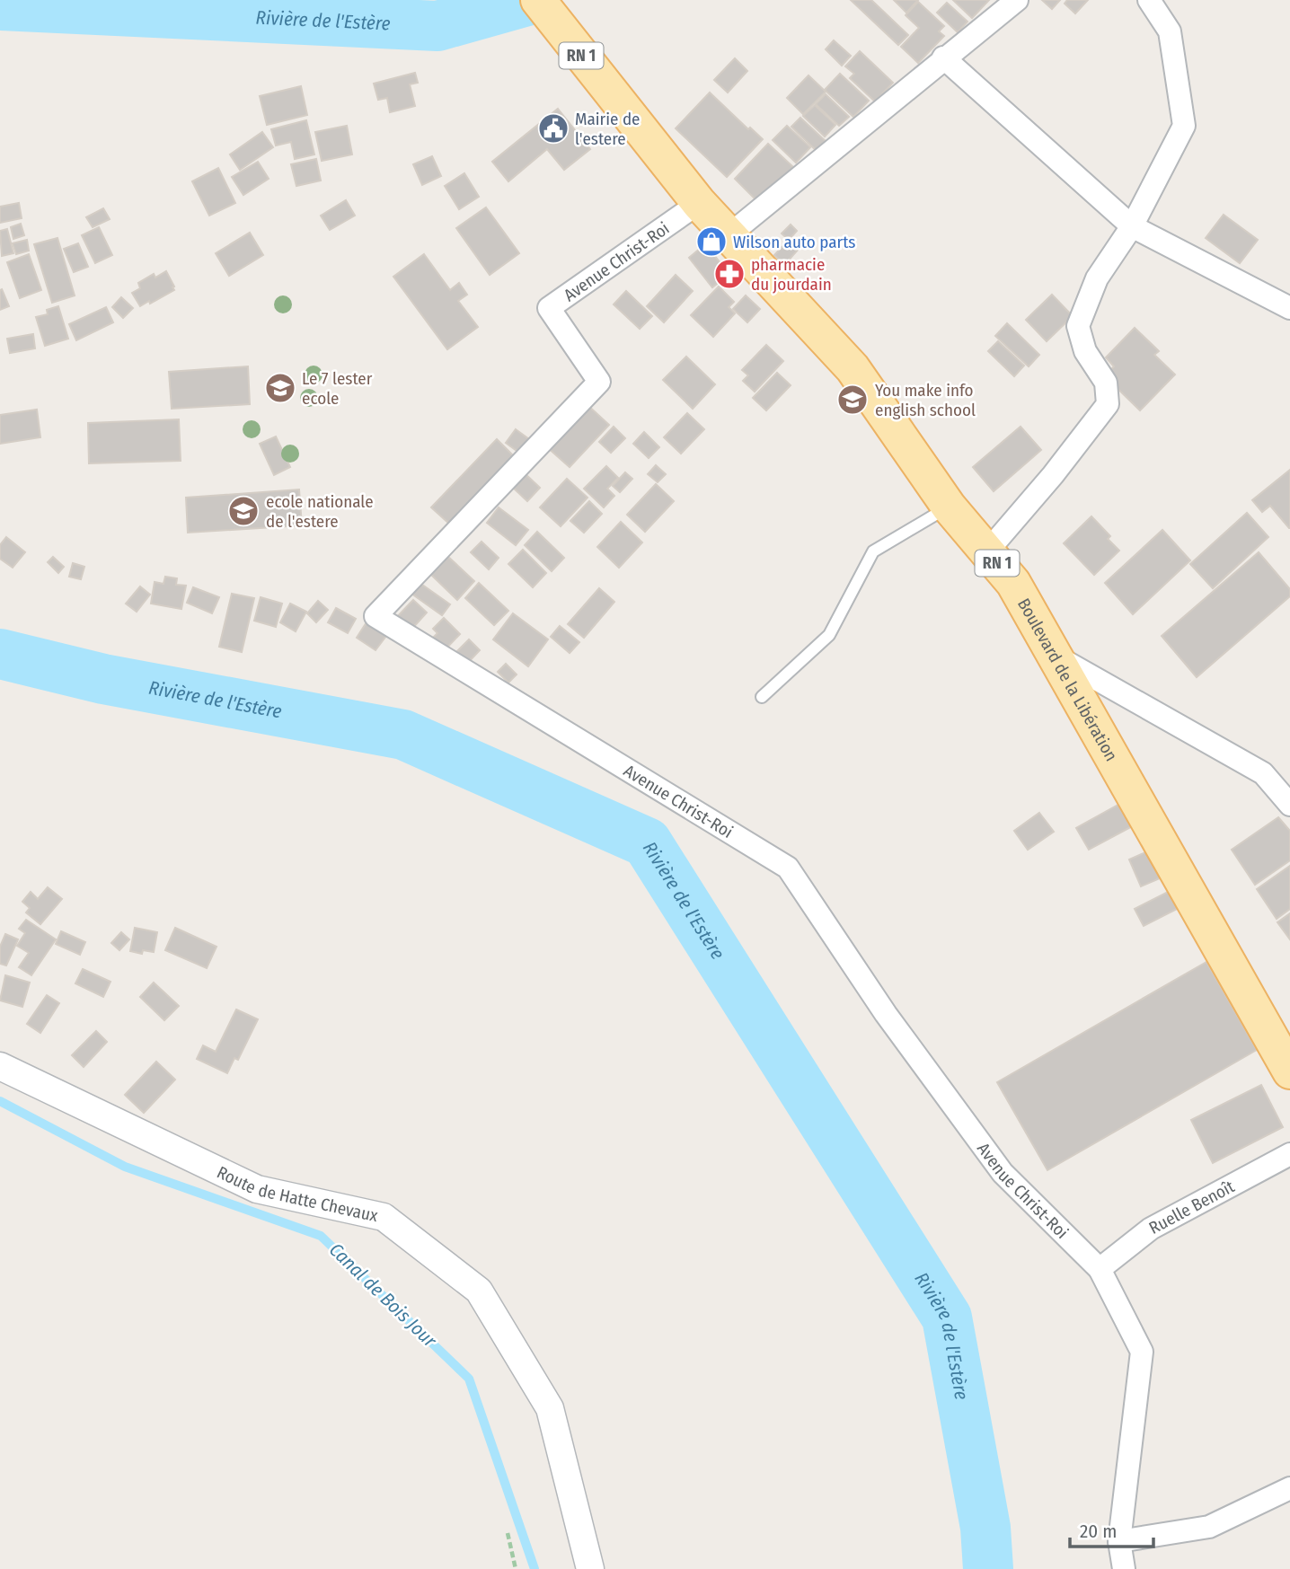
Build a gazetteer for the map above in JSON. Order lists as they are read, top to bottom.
{
  "streets": {
    "main road": ["RN 1", "Boulevard de la Libération"],
    "street": ["Avenue Christ-Roi", "Route de Hatte Chevaux", "Ruelle Benoît"]
  },
  "crossings": [
    ["Avenue Christ-Roi", "Boulevard de la Libération"],
    ["Avenue Christ-Roi", "Ruelle Benoît"]
  ],
  "water": ["Rivière de l'Estère", "Canal de Bois Jour"],
  "places": {
    "public building": ["Mairie de l'estere"],
    "shop": ["Wilson auto parts"],
    "pharmacy": ["pharmacie du jourdain"],
    "school or university": ["Le 7 lester ecole", "You make info english school", "ecole nationale de l'estere"]
  },
  "scale_bar": "20 m"
}
